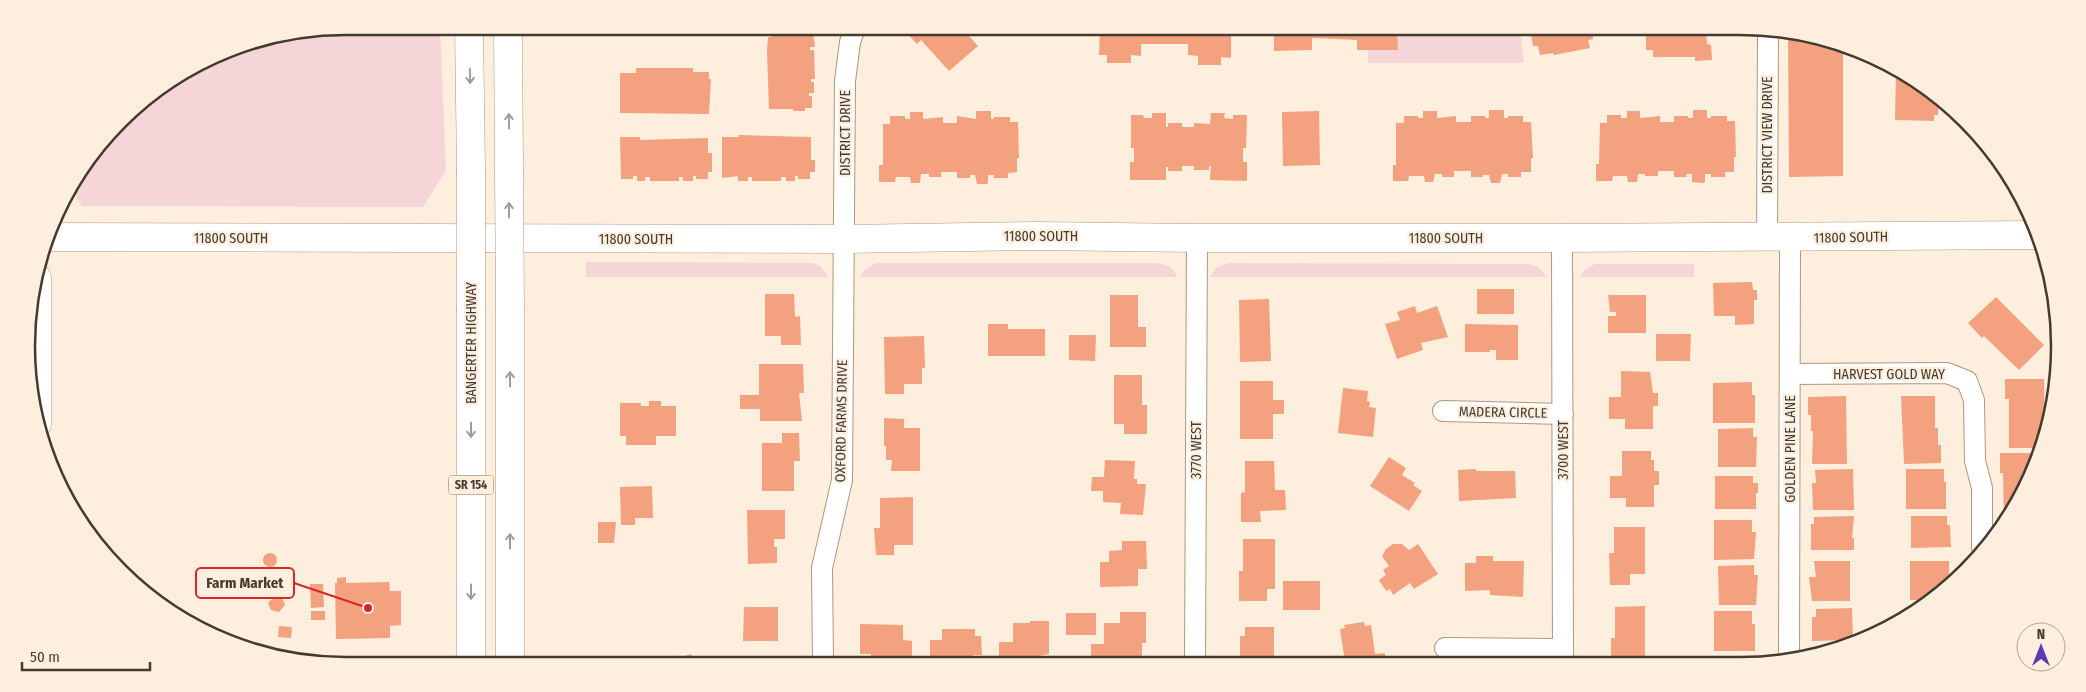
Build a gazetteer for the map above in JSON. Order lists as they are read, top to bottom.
{
  "streets": {
    "main road": ["11800 SOUTH", "BANGERTER HIGHWAY", "SR 154"],
    "street": [
      "DISTRICT DRIVE",
      "DISTRICT VIEW DRIVE",
      "HARVEST GOLD WAY",
      "MADERA CIRCLE",
      "OXFORD FARMS DRIVE",
      "GOLDEN PINE LANE",
      "3770 WEST",
      "3700 WEST"
    ]
  },
  "crossings": [
    ["DISTRICT DRIVE", "11800 SOUTH"],
    ["DISTRICT DRIVE", "OXFORD FARMS DRIVE"],
    ["DISTRICT VIEW DRIVE", "11800 SOUTH"],
    ["DISTRICT VIEW DRIVE", "GOLDEN PINE LANE"],
    ["11800 SOUTH", "OXFORD FARMS DRIVE"],
    ["11800 SOUTH", "GOLDEN PINE LANE"],
    ["11800 SOUTH", "3770 WEST"],
    ["11800 SOUTH", "3700 WEST"],
    ["HARVEST GOLD WAY", "GOLDEN PINE LANE"],
    ["MADERA CIRCLE", "3700 WEST"]
  ],
  "places": ["Farm Market"],
  "scale_bar": "50 m",
  "north": "top"
}
